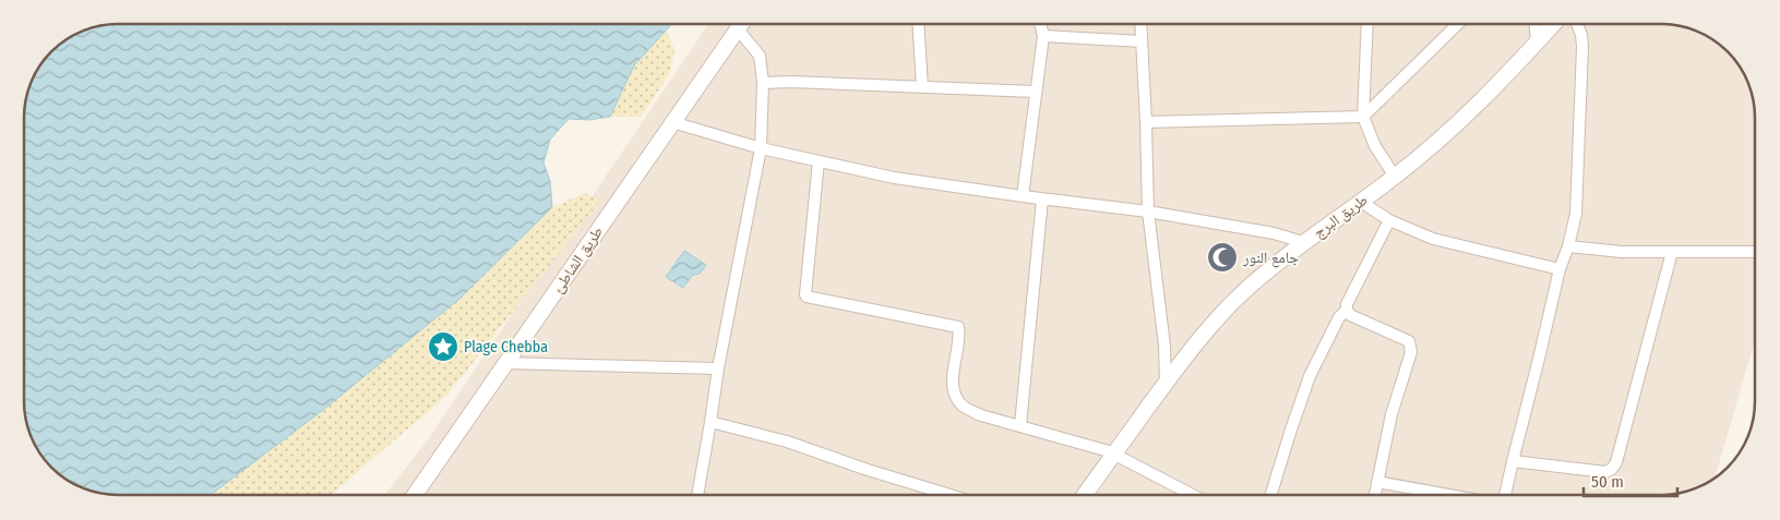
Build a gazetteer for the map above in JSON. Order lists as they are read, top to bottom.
{
  "streets": {
    "street": ["طريق البرج", "طريق الشاطئ"]
  },
  "places": {
    "mosque": ["جامع النور"],
    "place": ["Plage Chebba"]
  },
  "scale_bar": "50 m"
}
